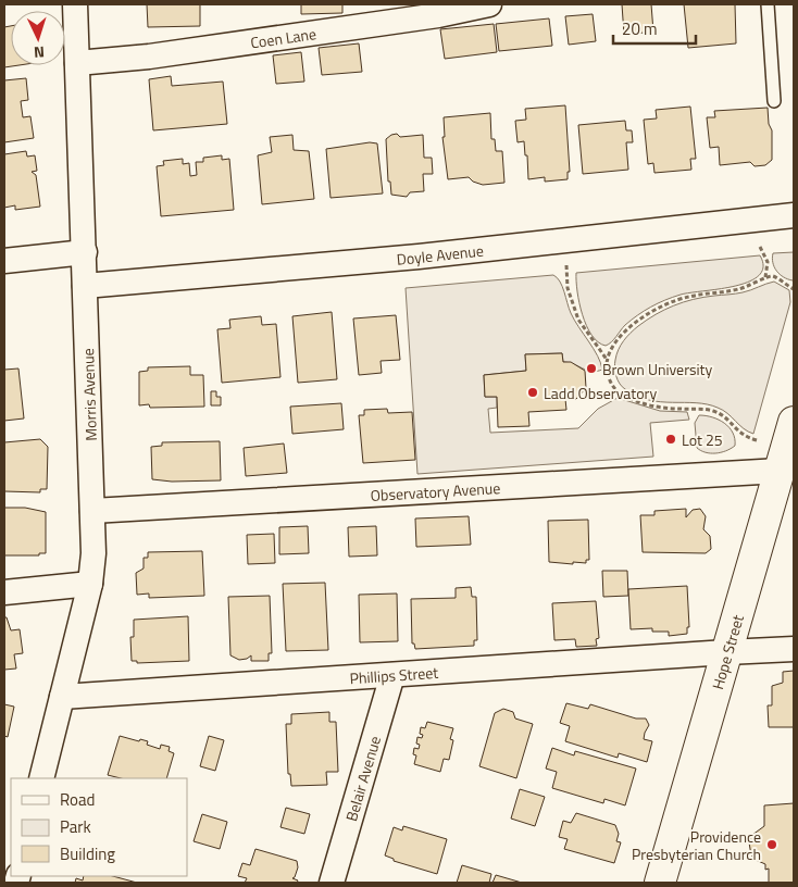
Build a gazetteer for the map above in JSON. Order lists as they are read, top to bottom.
{
  "streets": {
    "main road": ["Hope Street"],
    "street": [
      "Coen Lane",
      "Doyle Avenue",
      "Morris Avenue",
      "Observatory Avenue",
      "Phillips Street",
      "Belair Avenue"
    ]
  },
  "crossings": [
    ["Coen Lane", "Morris Avenue"],
    ["Doyle Avenue", "Morris Avenue"],
    ["Morris Avenue", "Observatory Avenue"],
    ["Morris Avenue", "Phillips Street"],
    ["Observatory Avenue", "Hope Street"],
    ["Hope Street", "Phillips Street"],
    ["Phillips Street", "Belair Avenue"]
  ],
  "places": [
    "Brown University",
    "Ladd Observatory",
    "Lot 25",
    "Providence Presbyterian Church"
  ],
  "legend": ["Road", "Park", "Building"],
  "scale_bar": "20 m",
  "north": "bottom"
}
